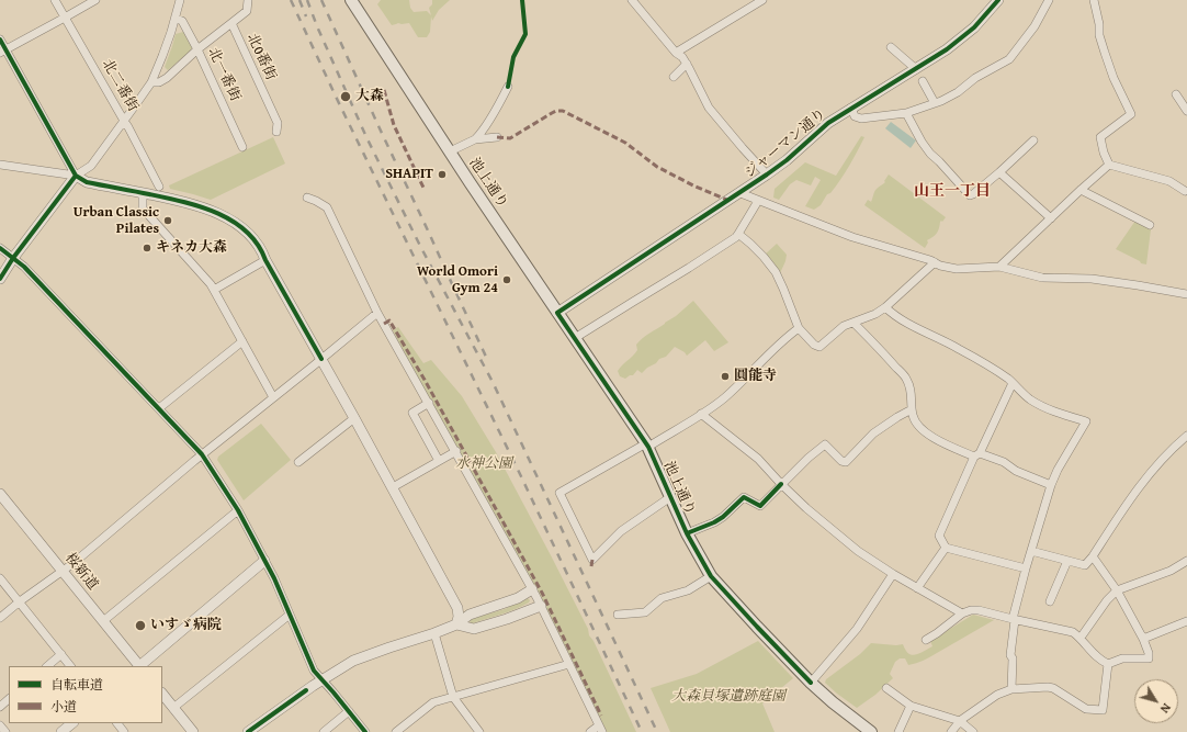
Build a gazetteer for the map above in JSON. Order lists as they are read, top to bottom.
{
  "streets": {
    "main road": ["池上通り"],
    "street": [
      "北0番街",
      "北一番街",
      "北二番街",
      "ジャーマン通り",
      "桜新道"
    ]
  },
  "crossings": [
    ["ジャーマン通り", "池上通り"]
  ],
  "districts": ["山王一丁目"],
  "parks": ["水神公園", "大森貝塚遺跡庭園"],
  "places": [
    "大森",
    "SHAPIT",
    "Urban Classic Pilates",
    "キネカ大森",
    "World Omori Gym 24",
    "圓能寺",
    "いすゞ病院"
  ],
  "legend": ["自転車道", "小道"],
  "north": "bottom right"
}
